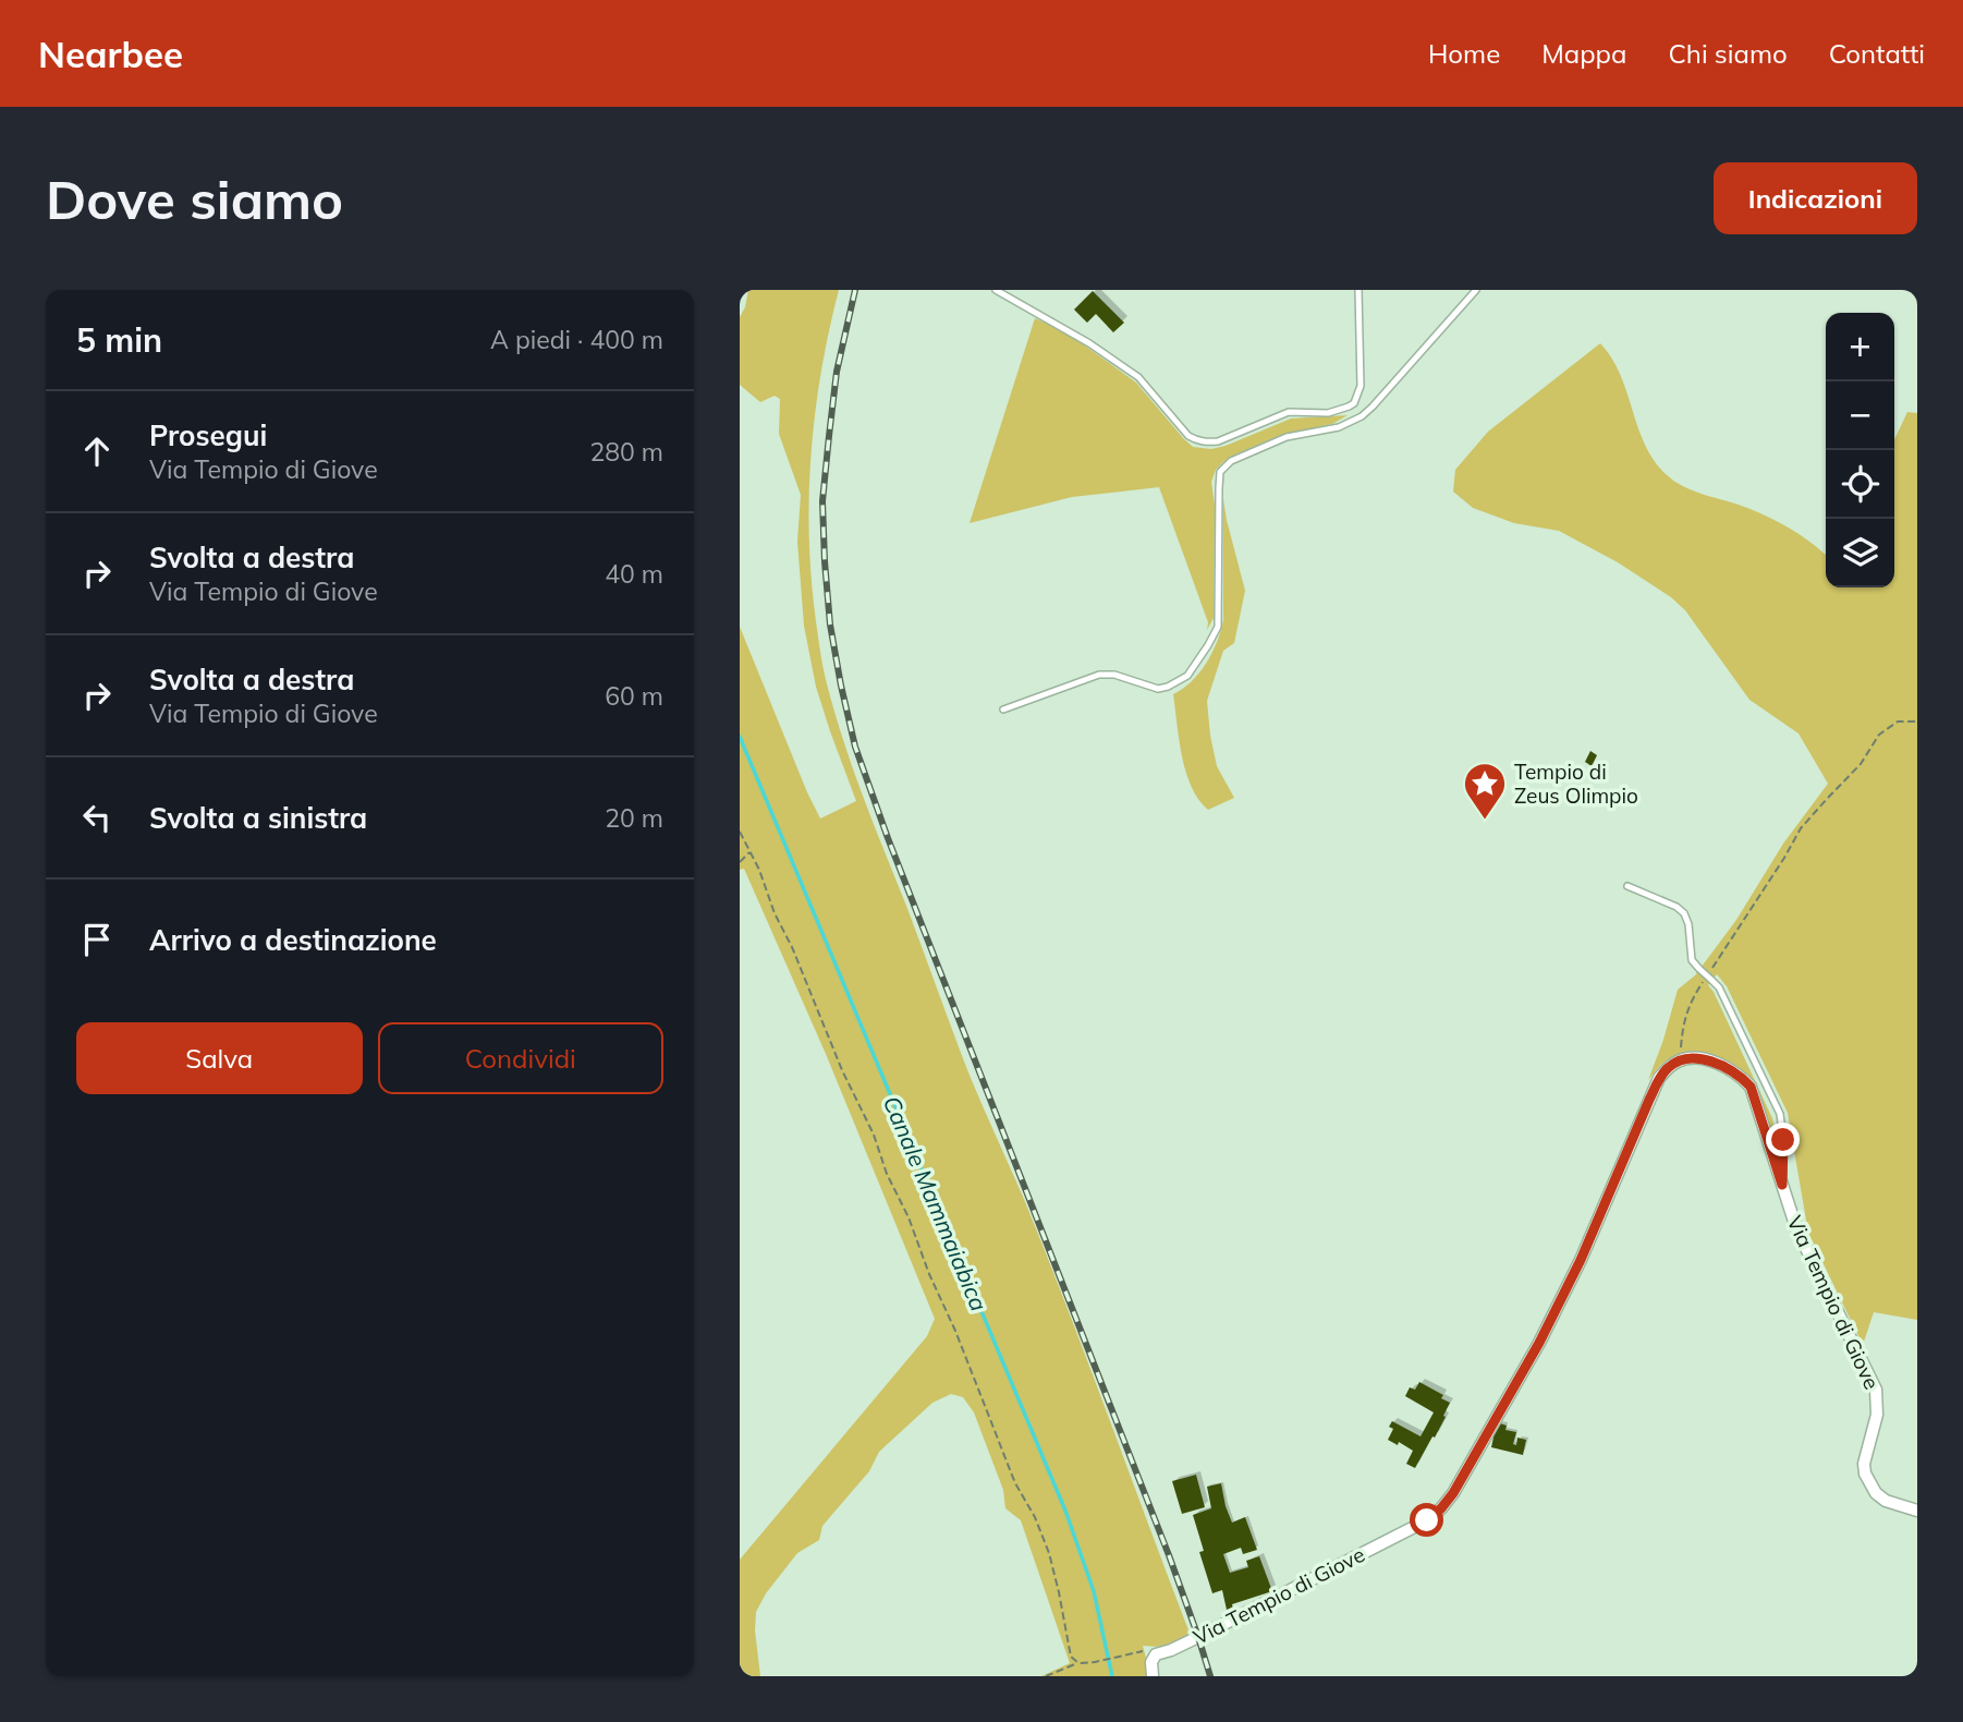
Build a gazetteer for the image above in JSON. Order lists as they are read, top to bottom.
{
  "streets": {
    "street": ["Via Tempio di Giove"]
  },
  "water": ["Canale Mammaiabica"],
  "places": {
    "place": ["Tempio di Zeus Olimpio"]
  },
  "page": {
    "header": "Nearbee",
    "nav": [
      "Home",
      "Mappa",
      "Chi siamo",
      "Contatti"
    ],
    "buttons": [
      "Indicazioni",
      ["Salva", "Condividi"]
    ],
    "title": "Dove siamo",
    "heading": ["5 min", "A piedi · 400 m"],
    "map_buttons": ["+", "−"],
    "list": [
      ["Prosegui", "Via Tempio di Giove", "280 m"],
      ["Svolta a destra", "Via Tempio di Giove", "40 m"],
      ["Svolta a destra", "Via Tempio di Giove", "60 m"],
      ["Svolta a sinistra", "20 m"],
      "Arrivo a destinazione"
    ]
  }
}
